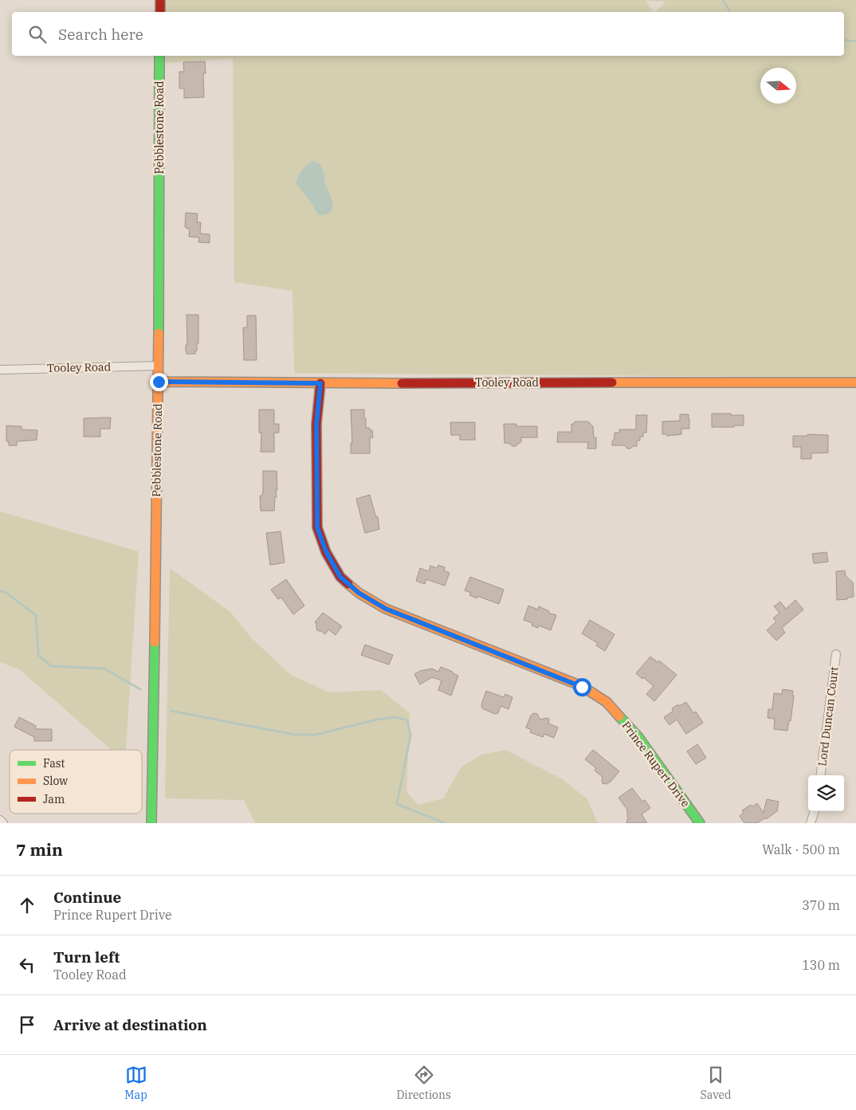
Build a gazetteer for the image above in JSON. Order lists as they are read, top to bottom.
{
  "streets": {
    "street": [
      "Pebblestone Road",
      "Tooley Road",
      "Lord Duncan Court",
      "Prince Rupert Drive"
    ]
  },
  "crossings": [
    ["Pebblestone Road", "Tooley Road"],
    ["Tooley Road", "Prince Rupert Drive"]
  ],
  "legend": ["Fast", "Slow", "Jam"],
  "north": "right",
  "page": {
    "search": "Search here",
    "heading": ["7 min", "Walk · 500 m"],
    "list": [
      ["Continue", "Prince Rupert Drive", "370 m"],
      ["Turn left", "Tooley Road", "130 m"],
      "Arrive at destination"
    ],
    "nav": ["Map", "Directions", "Saved"]
  }
}
